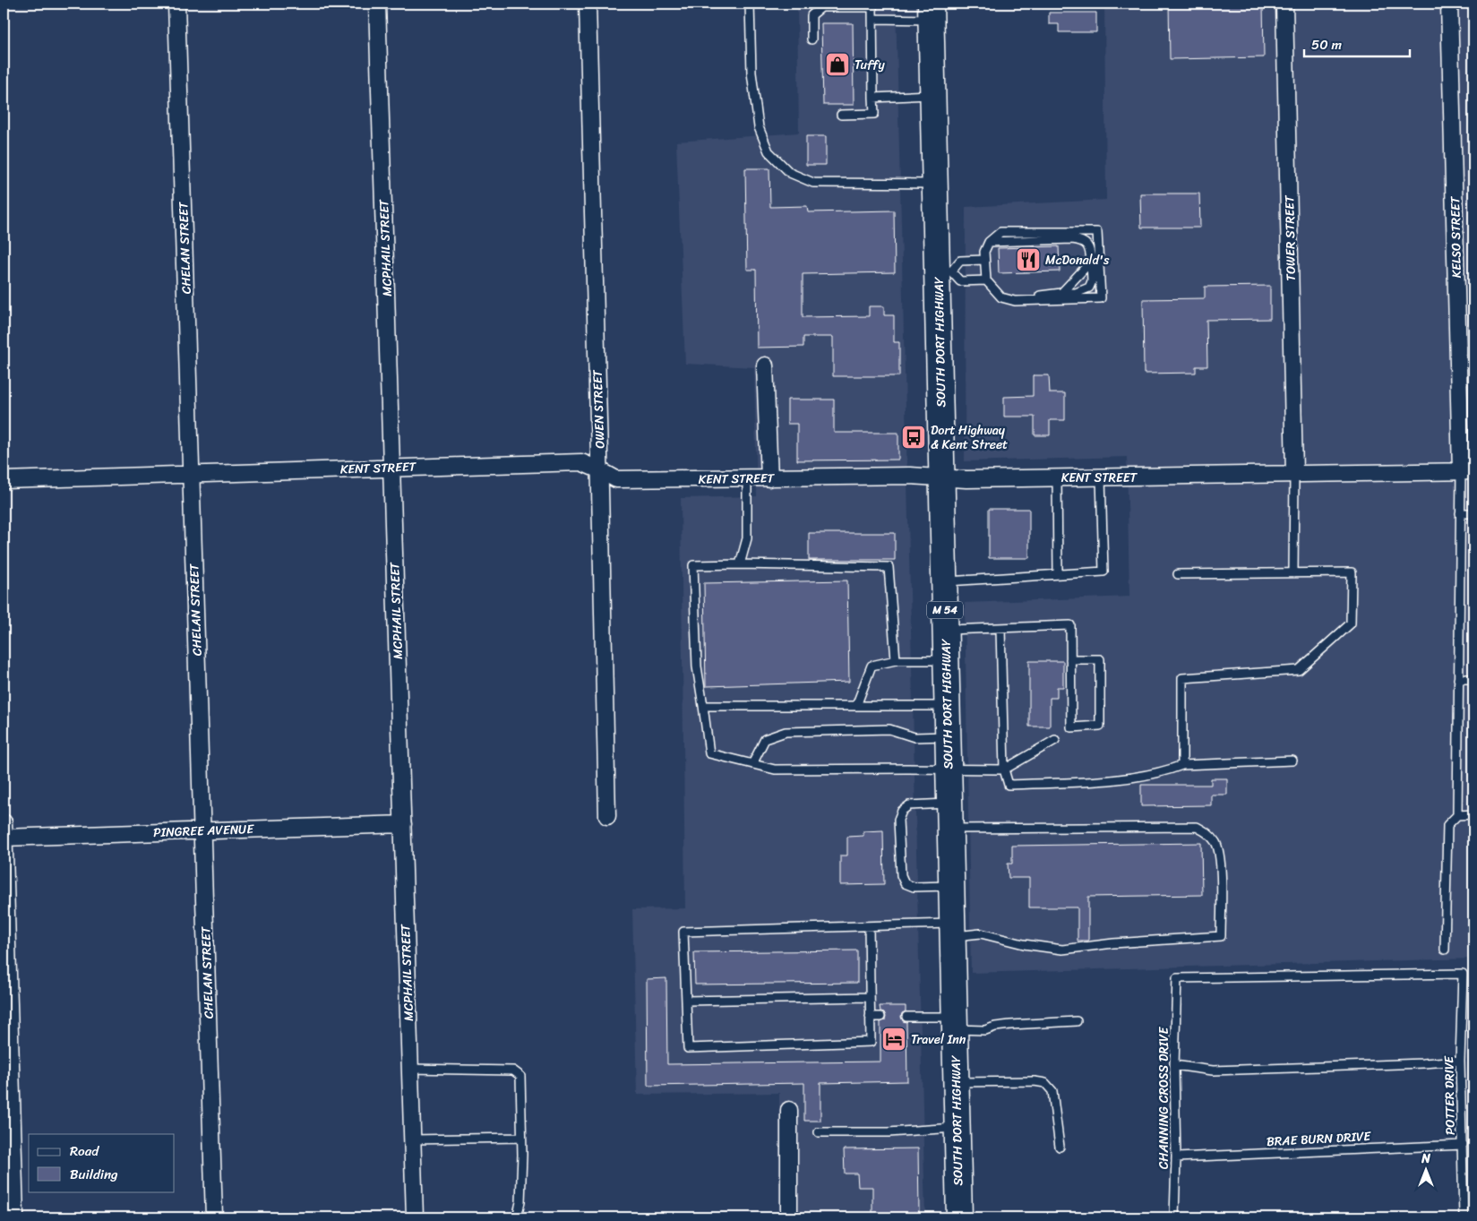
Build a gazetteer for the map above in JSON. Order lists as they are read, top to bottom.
{
  "streets": {
    "main road": ["SOUTH DORT HIGHWAY", "M 54"],
    "street": [
      "KELSO STREET",
      "TOWER STREET",
      "CHELAN STREET",
      "MCPHAIL STREET",
      "OWEN STREET",
      "KENT STREET",
      "PINGREE AVENUE"
    ],
    "lane": ["POTTER DRIVE", "CHANNING CROSS DRIVE", "BRAE BURN DRIVE"]
  },
  "crossings": [
    ["KELSO STREET", "KENT STREET"],
    ["TOWER STREET", "KENT STREET"],
    ["CHELAN STREET", "KENT STREET"],
    ["CHELAN STREET", "PINGREE AVENUE"],
    ["MCPHAIL STREET", "KENT STREET"],
    ["MCPHAIL STREET", "PINGREE AVENUE"],
    ["SOUTH DORT HIGHWAY", "KENT STREET"],
    ["OWEN STREET", "KENT STREET"],
    ["POTTER DRIVE", "CHANNING CROSS DRIVE"],
    ["POTTER DRIVE", "BRAE BURN DRIVE"],
    ["CHANNING CROSS DRIVE", "BRAE BURN DRIVE"]
  ],
  "places": {
    "shop": ["Tuffy"],
    "restaurant": ["McDonald's"],
    "bus stop": ["Dort Highway & Kent Street"],
    "hotel": ["Travel Inn"]
  },
  "legend": ["Road", "Building"],
  "scale_bar": "50 m",
  "north": "top"
}
